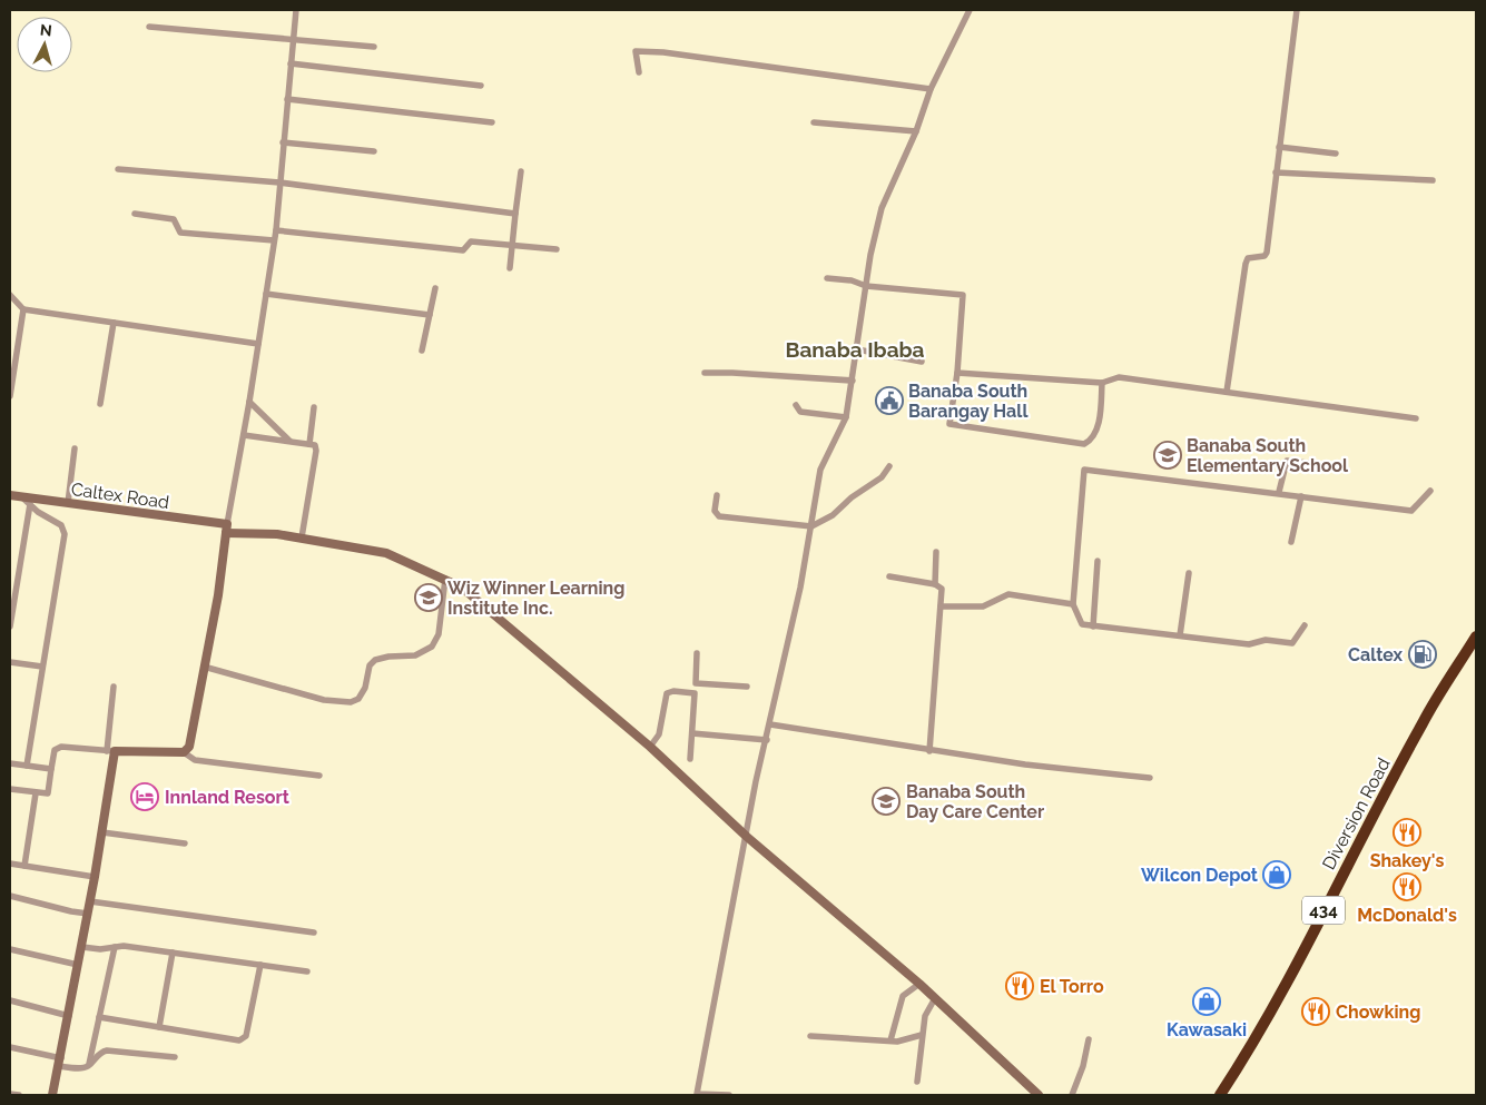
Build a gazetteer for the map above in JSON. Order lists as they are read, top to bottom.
{
  "streets": {
    "highway": ["Diversion Road", "434"],
    "street": ["Caltex Road"]
  },
  "districts": ["Banaba Ibaba"],
  "places": {
    "public building": ["Banaba South Barangay Hall"],
    "school or university": ["Banaba South Elementary School", "Wiz Winner Learning Institute Inc.", "Banaba South Day Care Center"],
    "fuel station": ["Caltex"],
    "hotel": ["Innland Resort"],
    "restaurant": [
      "Shakey's",
      "McDonald's",
      "El Torro",
      "Chowking"
    ],
    "shop": ["Wilcon Depot", "Kawasaki"]
  },
  "north": "top"
}
